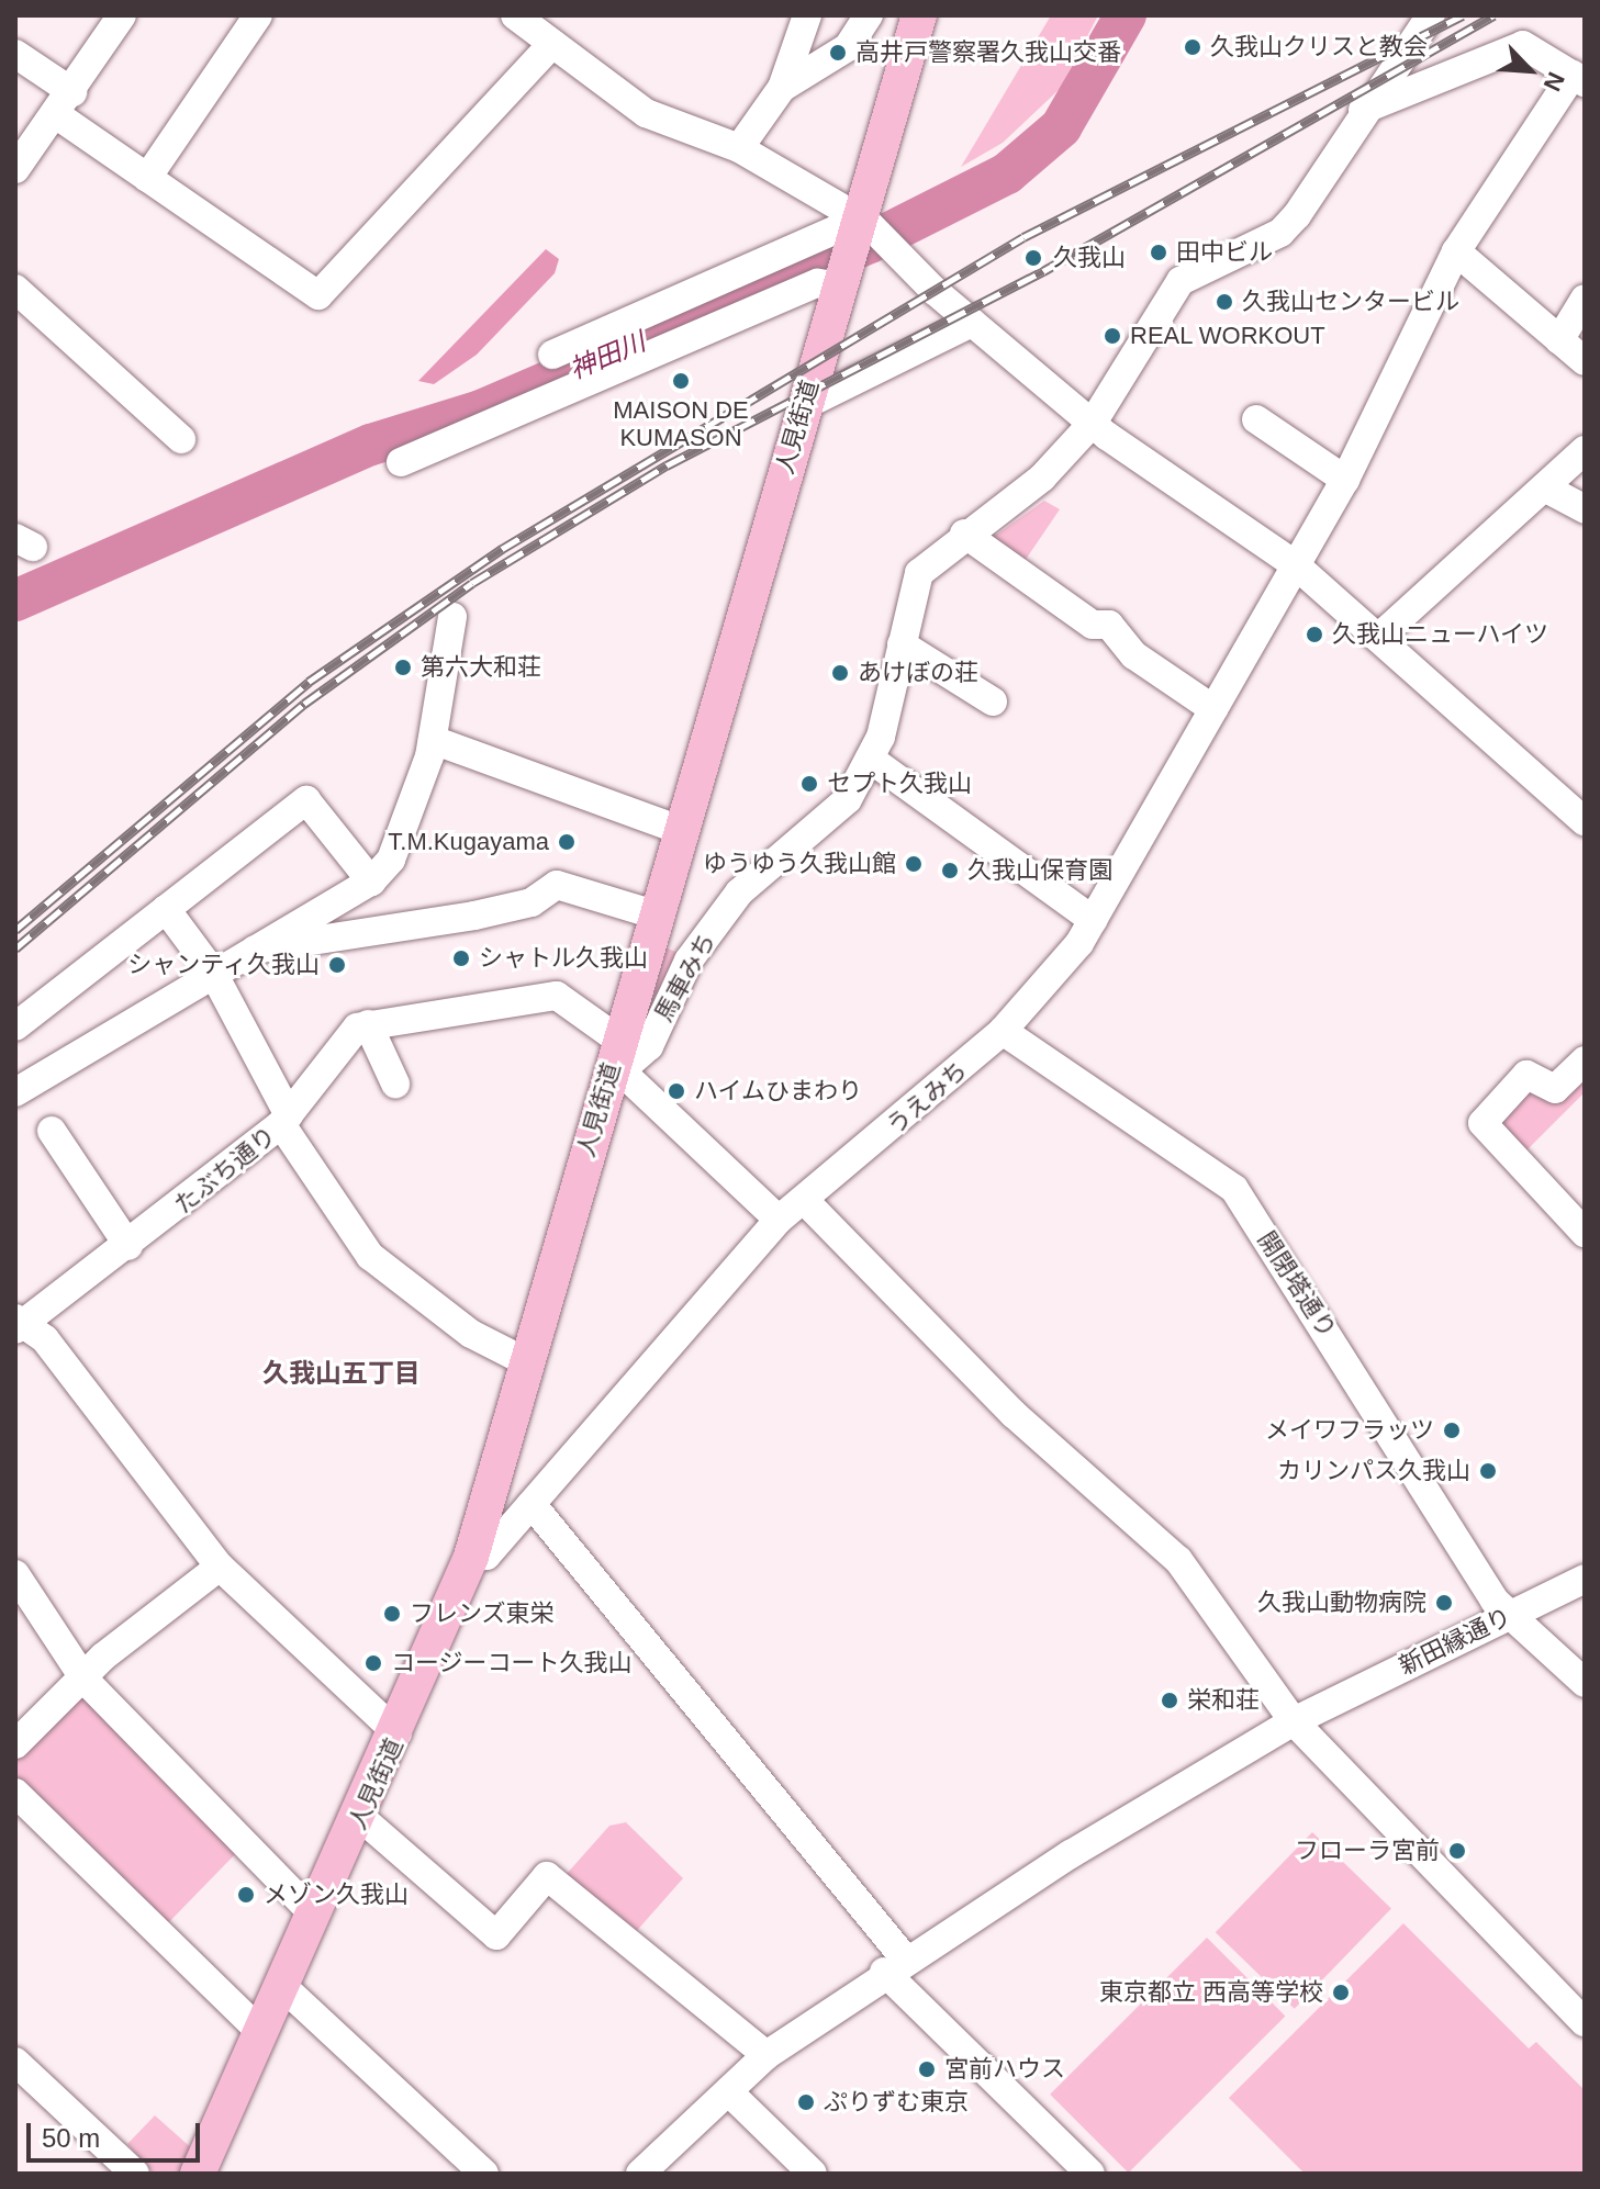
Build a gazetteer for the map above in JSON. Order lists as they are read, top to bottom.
{
  "streets": {
    "main road": ["人見街道"],
    "street": [
      "馬車みち",
      "うえみち",
      "たぶち通り",
      "開閉塔通り",
      "新田縁通り"
    ]
  },
  "crossings": [
    ["人見街道", "馬車みち"],
    ["人見街道", "うえみち"],
    ["うえみち", "開閉塔通り"],
    ["開閉塔通り", "新田縁通り"]
  ],
  "districts": ["久我山五丁目"],
  "water": ["神田川"],
  "places": [
    "久我山クリスと教会",
    "高井戸警察署久我山交番",
    "田中ビル",
    "久我山",
    "久我山センタービル",
    "REAL WORKOUT",
    "MAISON DE KUMASON",
    "久我山ニューハイツ",
    "第六大和荘",
    "あけぼの荘",
    "セプト久我山",
    "T.M.Kugayama",
    "ゆうゆう久我山館",
    "久我山保育園",
    "シャトル久我山",
    "シャンティ久我山",
    "ハイムひまわり",
    "メイワフラッツ",
    "カリンパス久我山",
    "久我山動物病院",
    "フレンズ東栄",
    "コージーコート久我山",
    "栄和荘",
    "フローラ宮前",
    "メゾン久我山",
    "東京都立 西高等学校",
    "宮前ハウス",
    "ぷりずむ東京"
  ],
  "scale_bar": "50 m",
  "north": "bottom right"
}
